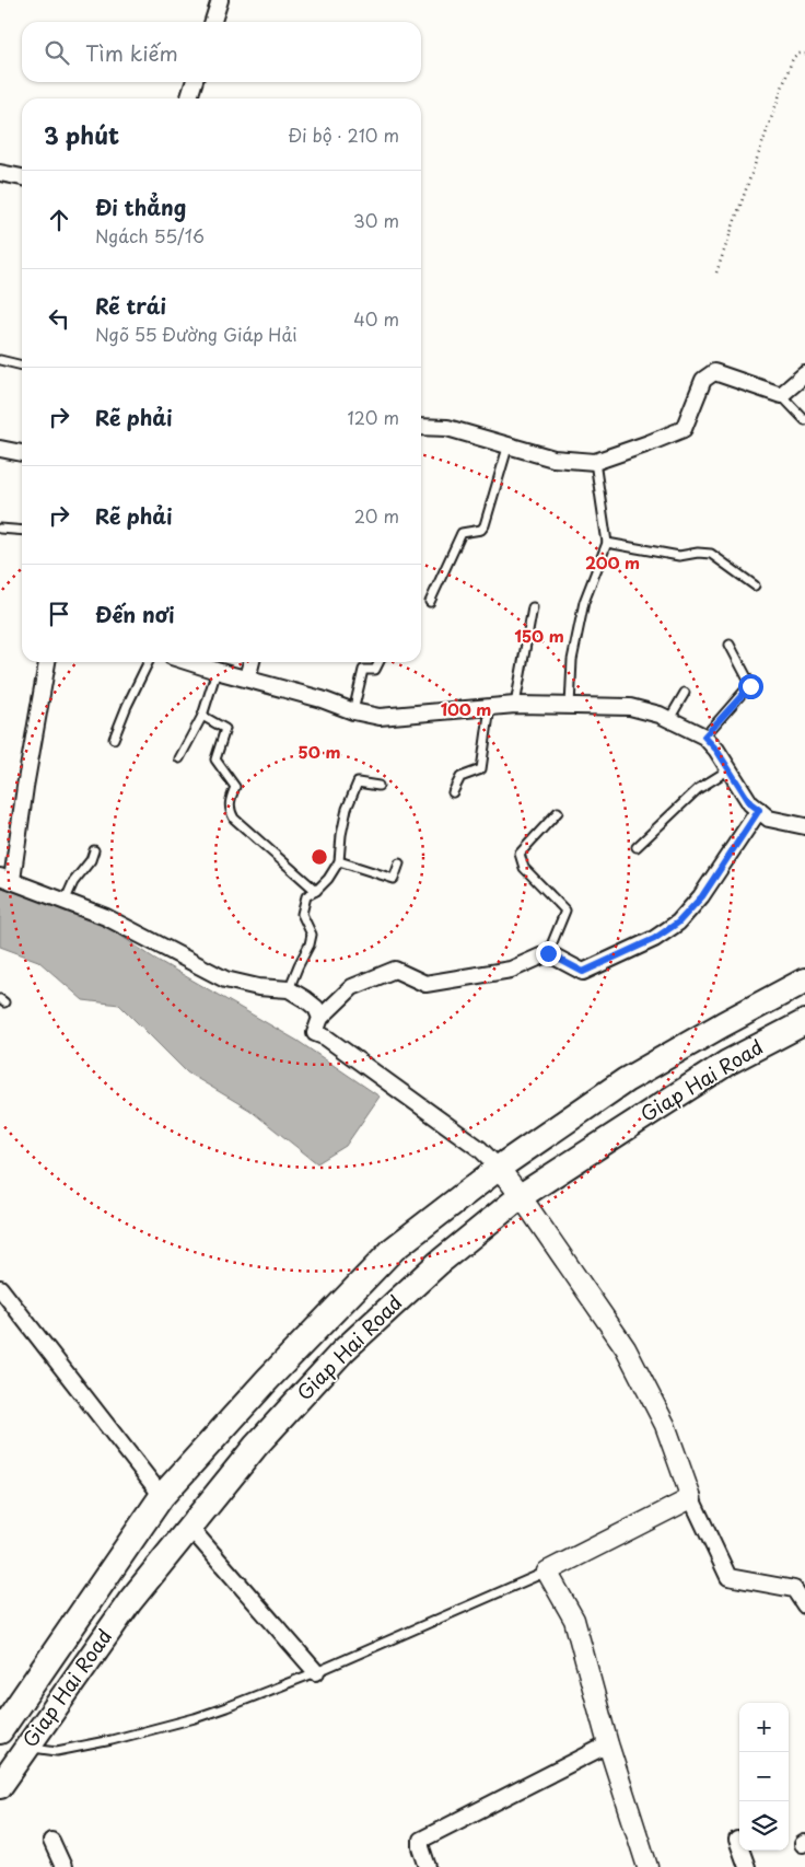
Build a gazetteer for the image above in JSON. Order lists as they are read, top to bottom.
{
  "streets": {
    "highway": ["Giap Hai Road"]
  },
  "page": {
    "search": "Tìm kiếm",
    "heading": ["3 phút", "Đi bộ · 210 m"],
    "list": [
      ["Đi thẳng", "Ngách 55/16", "30 m"],
      ["Rẽ trái", "Ngõ 55 Đường Giáp Hải", "40 m"],
      ["Rẽ phải", "120 m"],
      ["Rẽ phải", "20 m"],
      "Đến nơi"
    ],
    "map_buttons": ["+", "−"]
  },
  "rings": [
    "200 m",
    "150 m",
    "100 m",
    "50 m"
  ]
}
